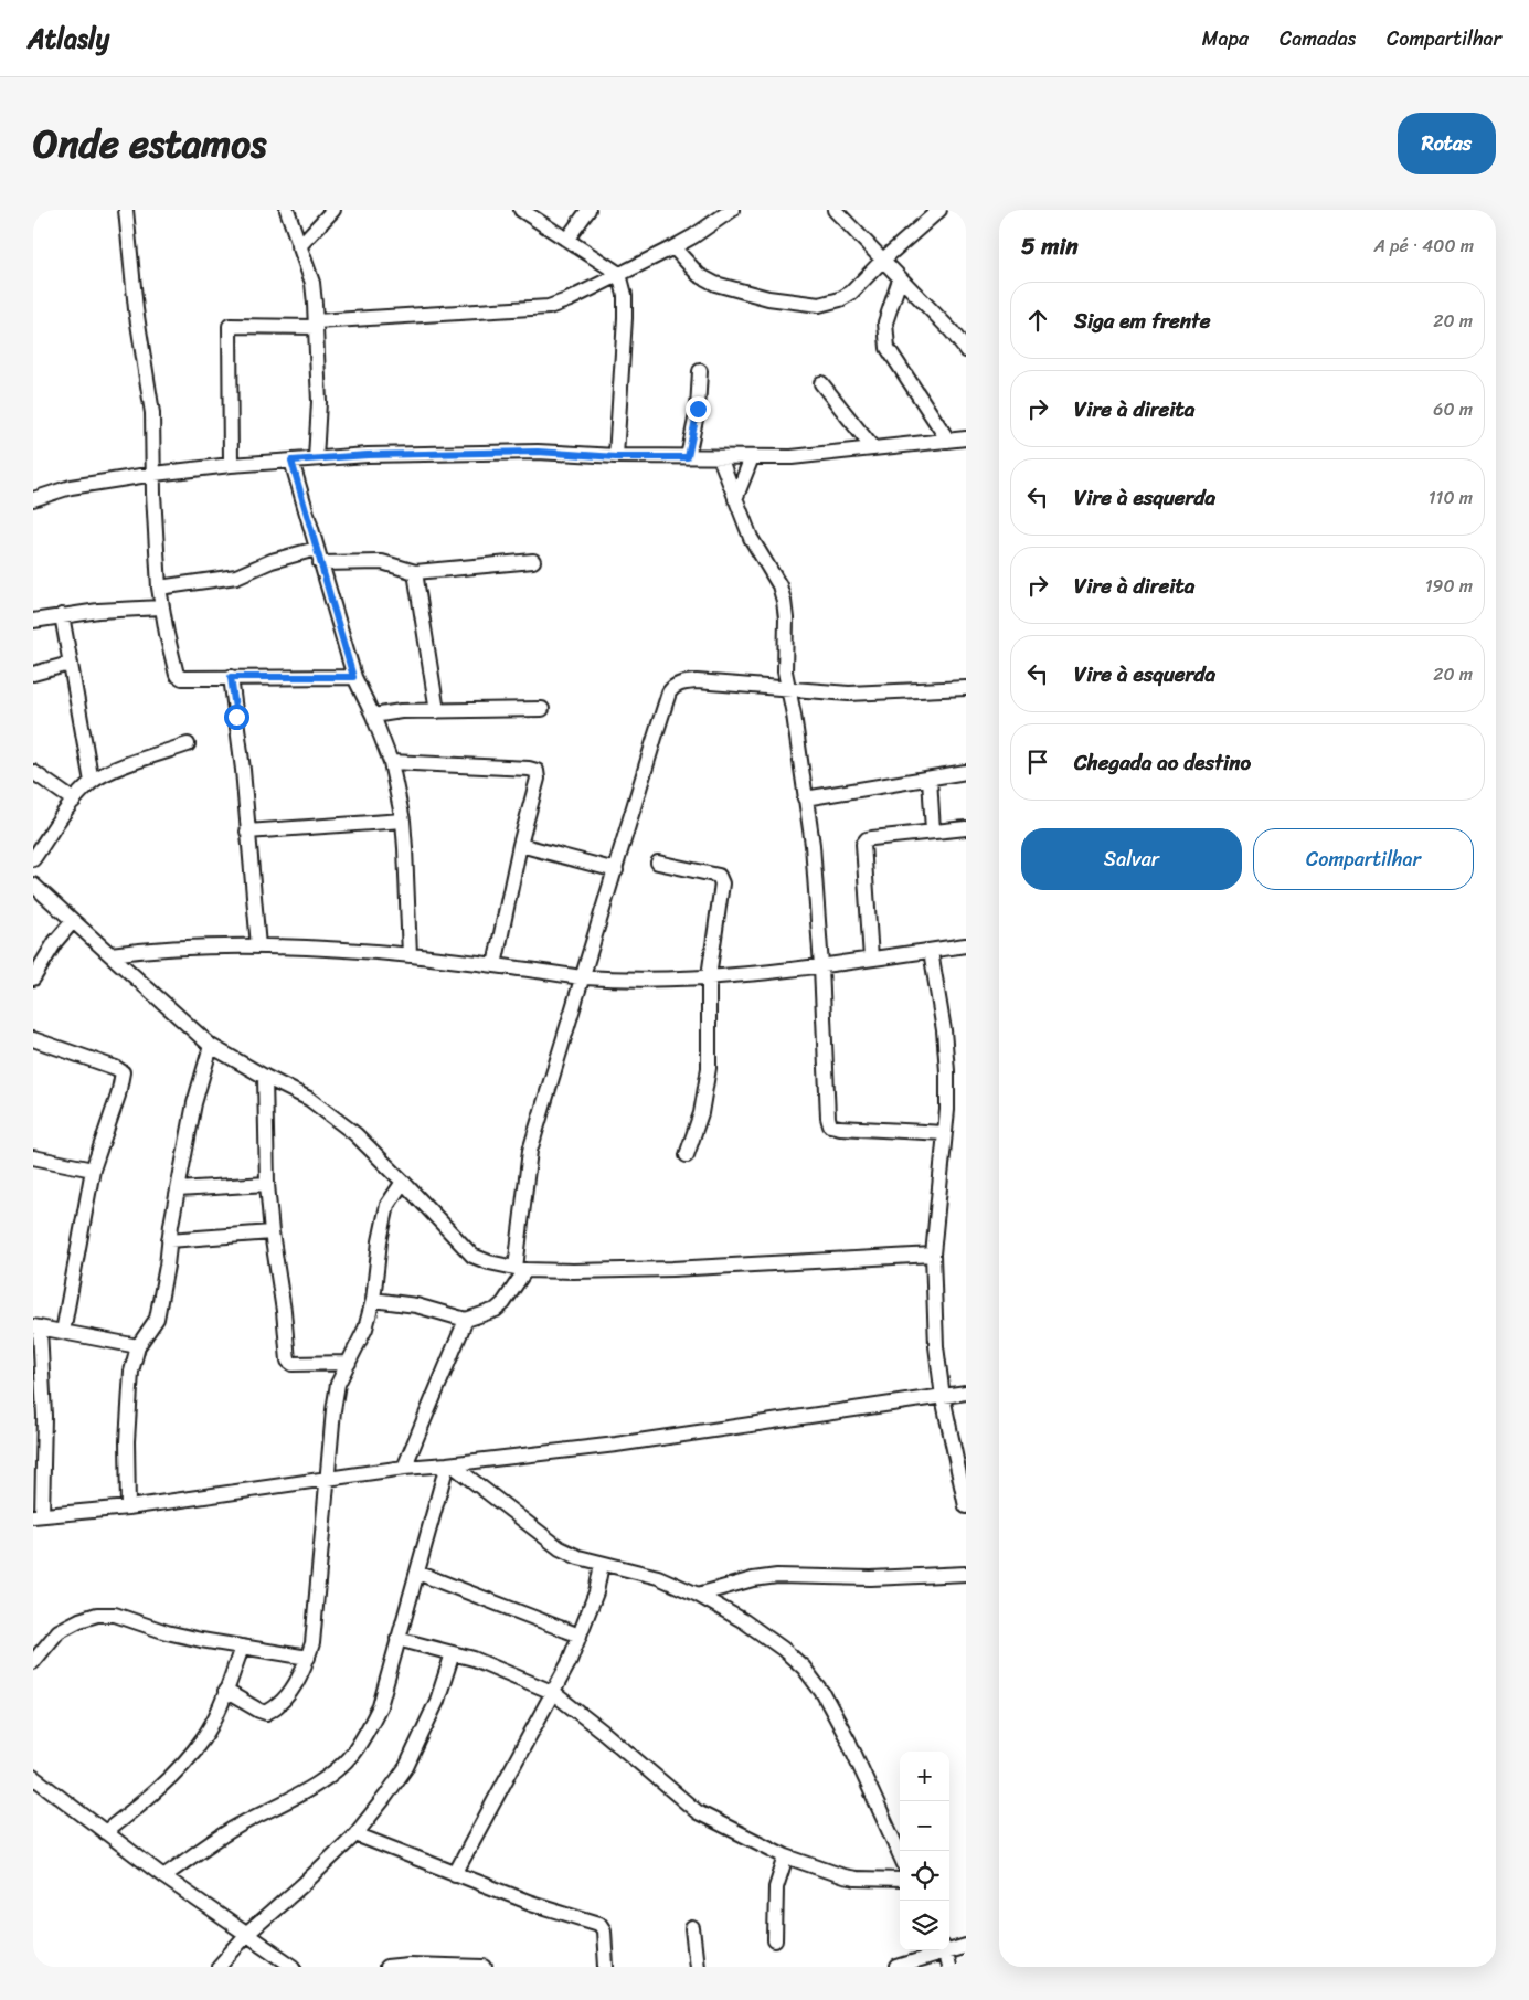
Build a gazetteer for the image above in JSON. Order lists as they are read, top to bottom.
{
  "page": {
    "header": "Atlasly",
    "nav": ["Mapa", "Camadas", "Compartilhar"],
    "title": "Onde estamos",
    "buttons": [
      "Rotas",
      ["Salvar", "Compartilhar"]
    ],
    "heading": ["5 min", "A pé · 400 m"],
    "list": [
      ["Siga em frente", "20 m"],
      ["Vire à direita", "60 m"],
      ["Vire à esquerda", "110 m"],
      ["Vire à direita", "190 m"],
      ["Vire à esquerda", "20 m"],
      "Chegada ao destino"
    ],
    "map_buttons": ["+", "−"]
  }
}
